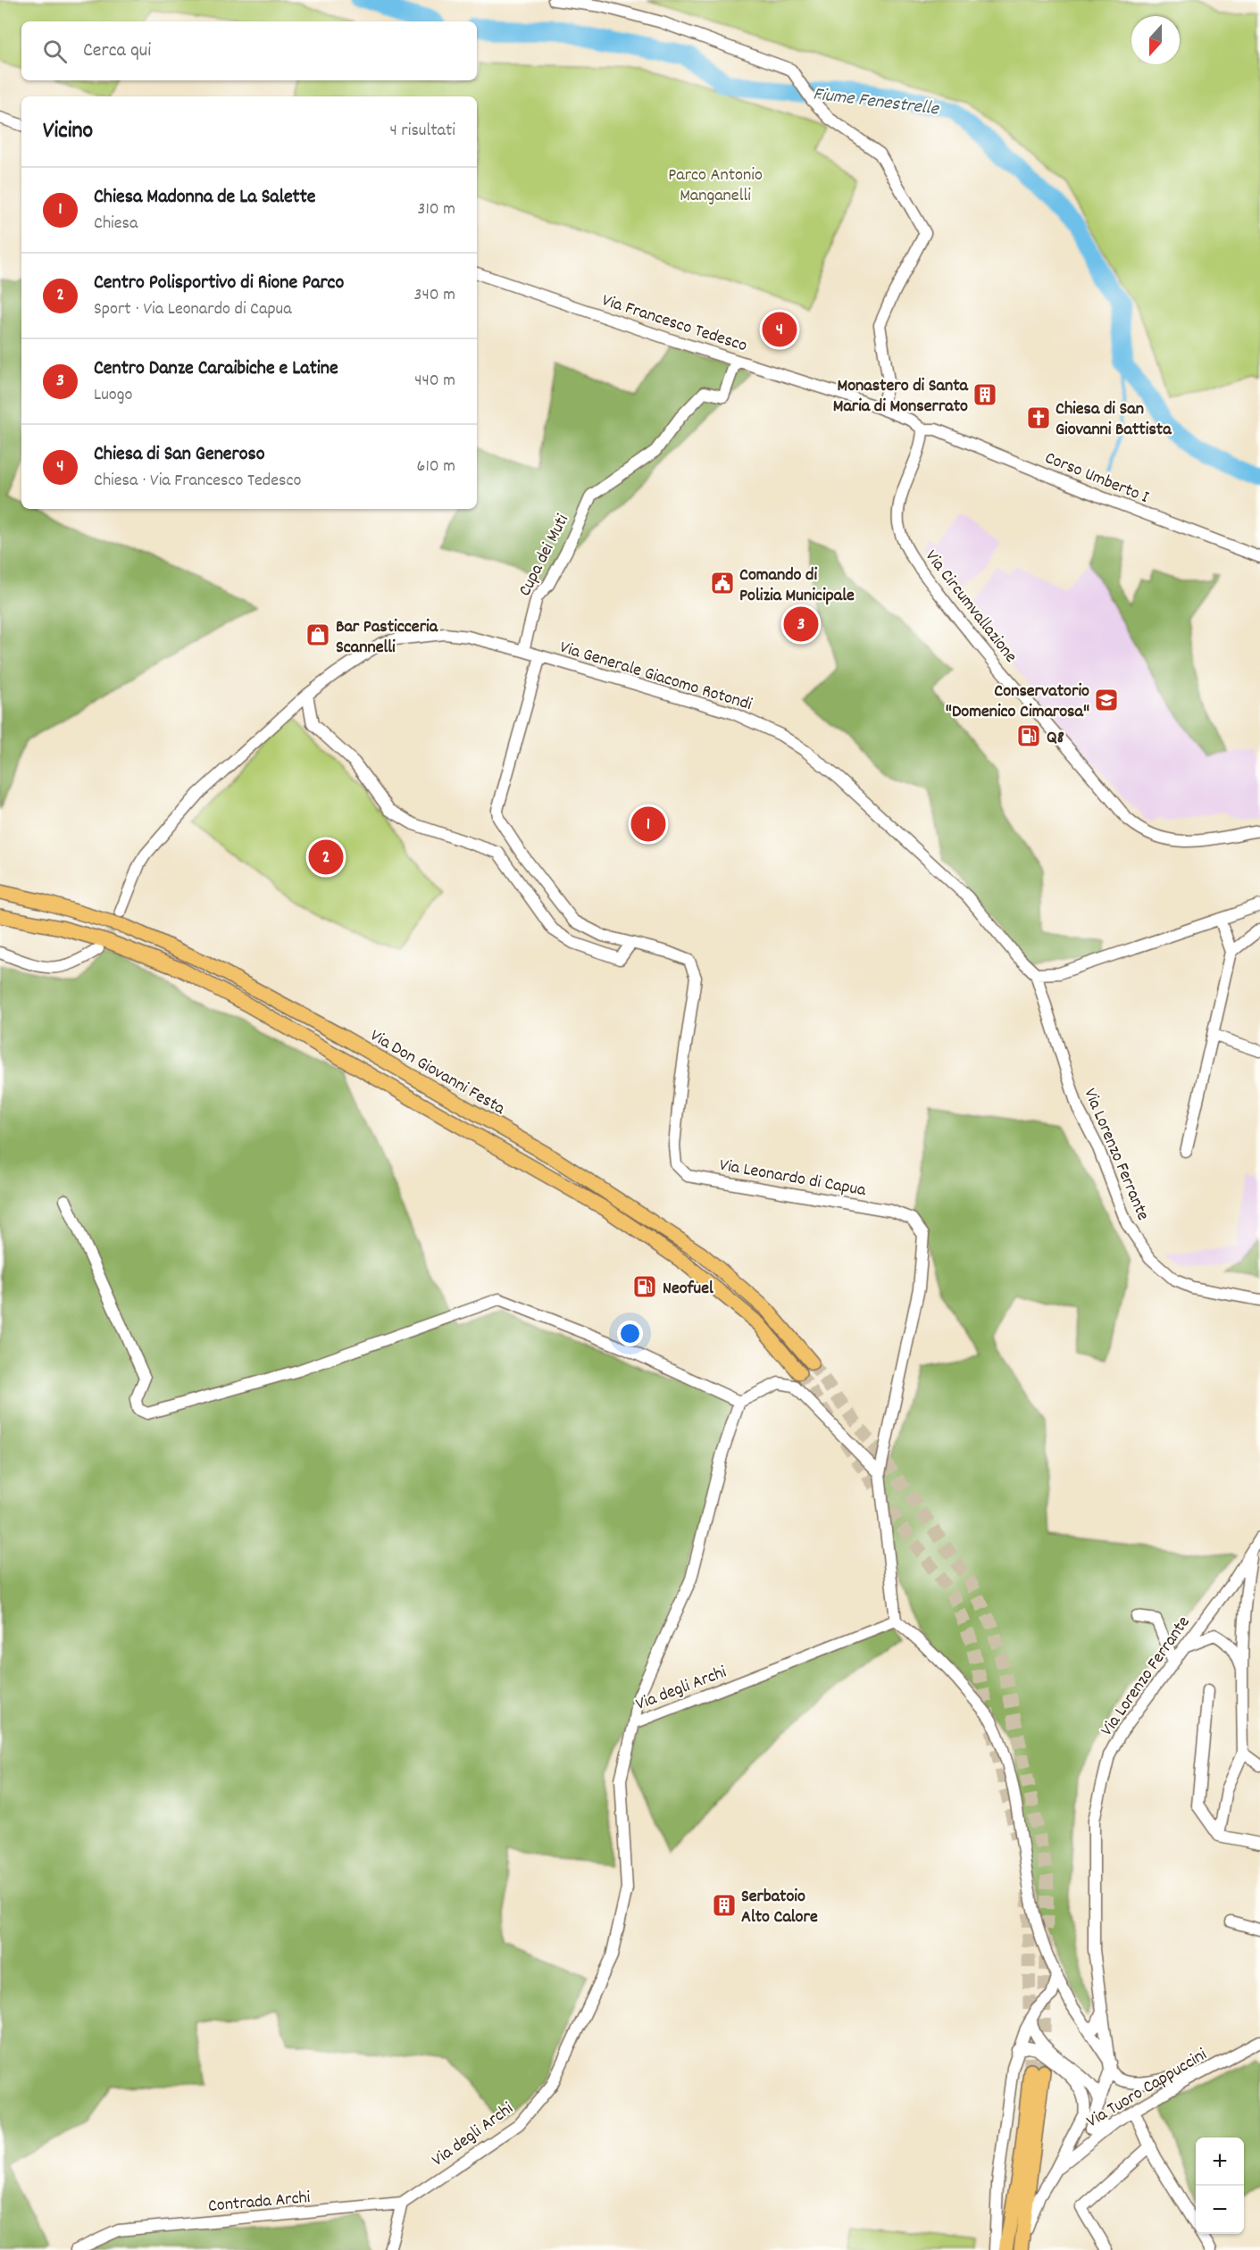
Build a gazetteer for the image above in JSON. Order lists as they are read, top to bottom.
{
  "streets": {
    "main road": ["Via Don Giovanni Festa"],
    "street": [
      "Via Francesco Tedesco",
      "Corso Umberto I",
      "Cupa dei Muti",
      "Via Circumvallazione",
      "Via Generale Giacomo Rotondi",
      "Via Lorenzo Ferrante",
      "Via Leonardo di Capua",
      "Via degli Archi",
      "Via Tuoro Cappuccini",
      "Contrada Archi"
    ]
  },
  "crossings": [
    ["Via Francesco Tedesco", "Corso Umberto I"],
    ["Via Francesco Tedesco", "Cupa dei Muti"],
    ["Via Francesco Tedesco", "Via Circumvallazione"],
    ["Corso Umberto I", "Via Circumvallazione"],
    ["Cupa dei Muti", "Via Generale Giacomo Rotondi"],
    ["Via Generale Giacomo Rotondi", "Via Lorenzo Ferrante"],
    ["Via Generale Giacomo Rotondi", "Via Leonardo di Capua"],
    ["Via degli Archi", "Contrada Archi"]
  ],
  "water": ["Fiume Fenestrelle"],
  "parks": ["Parco Antonio Manganelli"],
  "places": {
    "building": ["Monastero di Santa Maria di Monserrato", "Serbatoio Alto Calore"],
    "church": ["Chiesa di San Giovanni Battista"],
    "public building": ["Comando di Polizia Municipale"],
    "shop": ["Bar Pasticceria Scannelli"],
    "school or university": ["Conservatorio \"Domenico Cimarosa\""],
    "fuel station": ["Q8", "Neofuel"]
  },
  "north": "bottom",
  "page": {
    "search": "Cerca qui",
    "heading": ["Vicino", "4 risultati"],
    "list": [
      {
        "mark": "1",
        "name": "Chiesa Madonna de La Salette",
        "note": "Chiesa",
        "value": "310 m"
      },
      {
        "mark": "2",
        "name": "Centro Polisportivo di Rione Parco",
        "note": "Sport · Via Leonardo di Capua",
        "value": "340 m"
      },
      {
        "mark": "3",
        "name": "Centro Danze Caraibiche e Latine",
        "note": "Luogo",
        "value": "440 m"
      },
      {
        "mark": "4",
        "name": "Chiesa di San Generoso",
        "note": "Chiesa · Via Francesco Tedesco",
        "value": "610 m"
      }
    ],
    "pins": [
      "4",
      "3",
      "1",
      "2"
    ],
    "map_buttons": ["+", "−"]
  }
}
